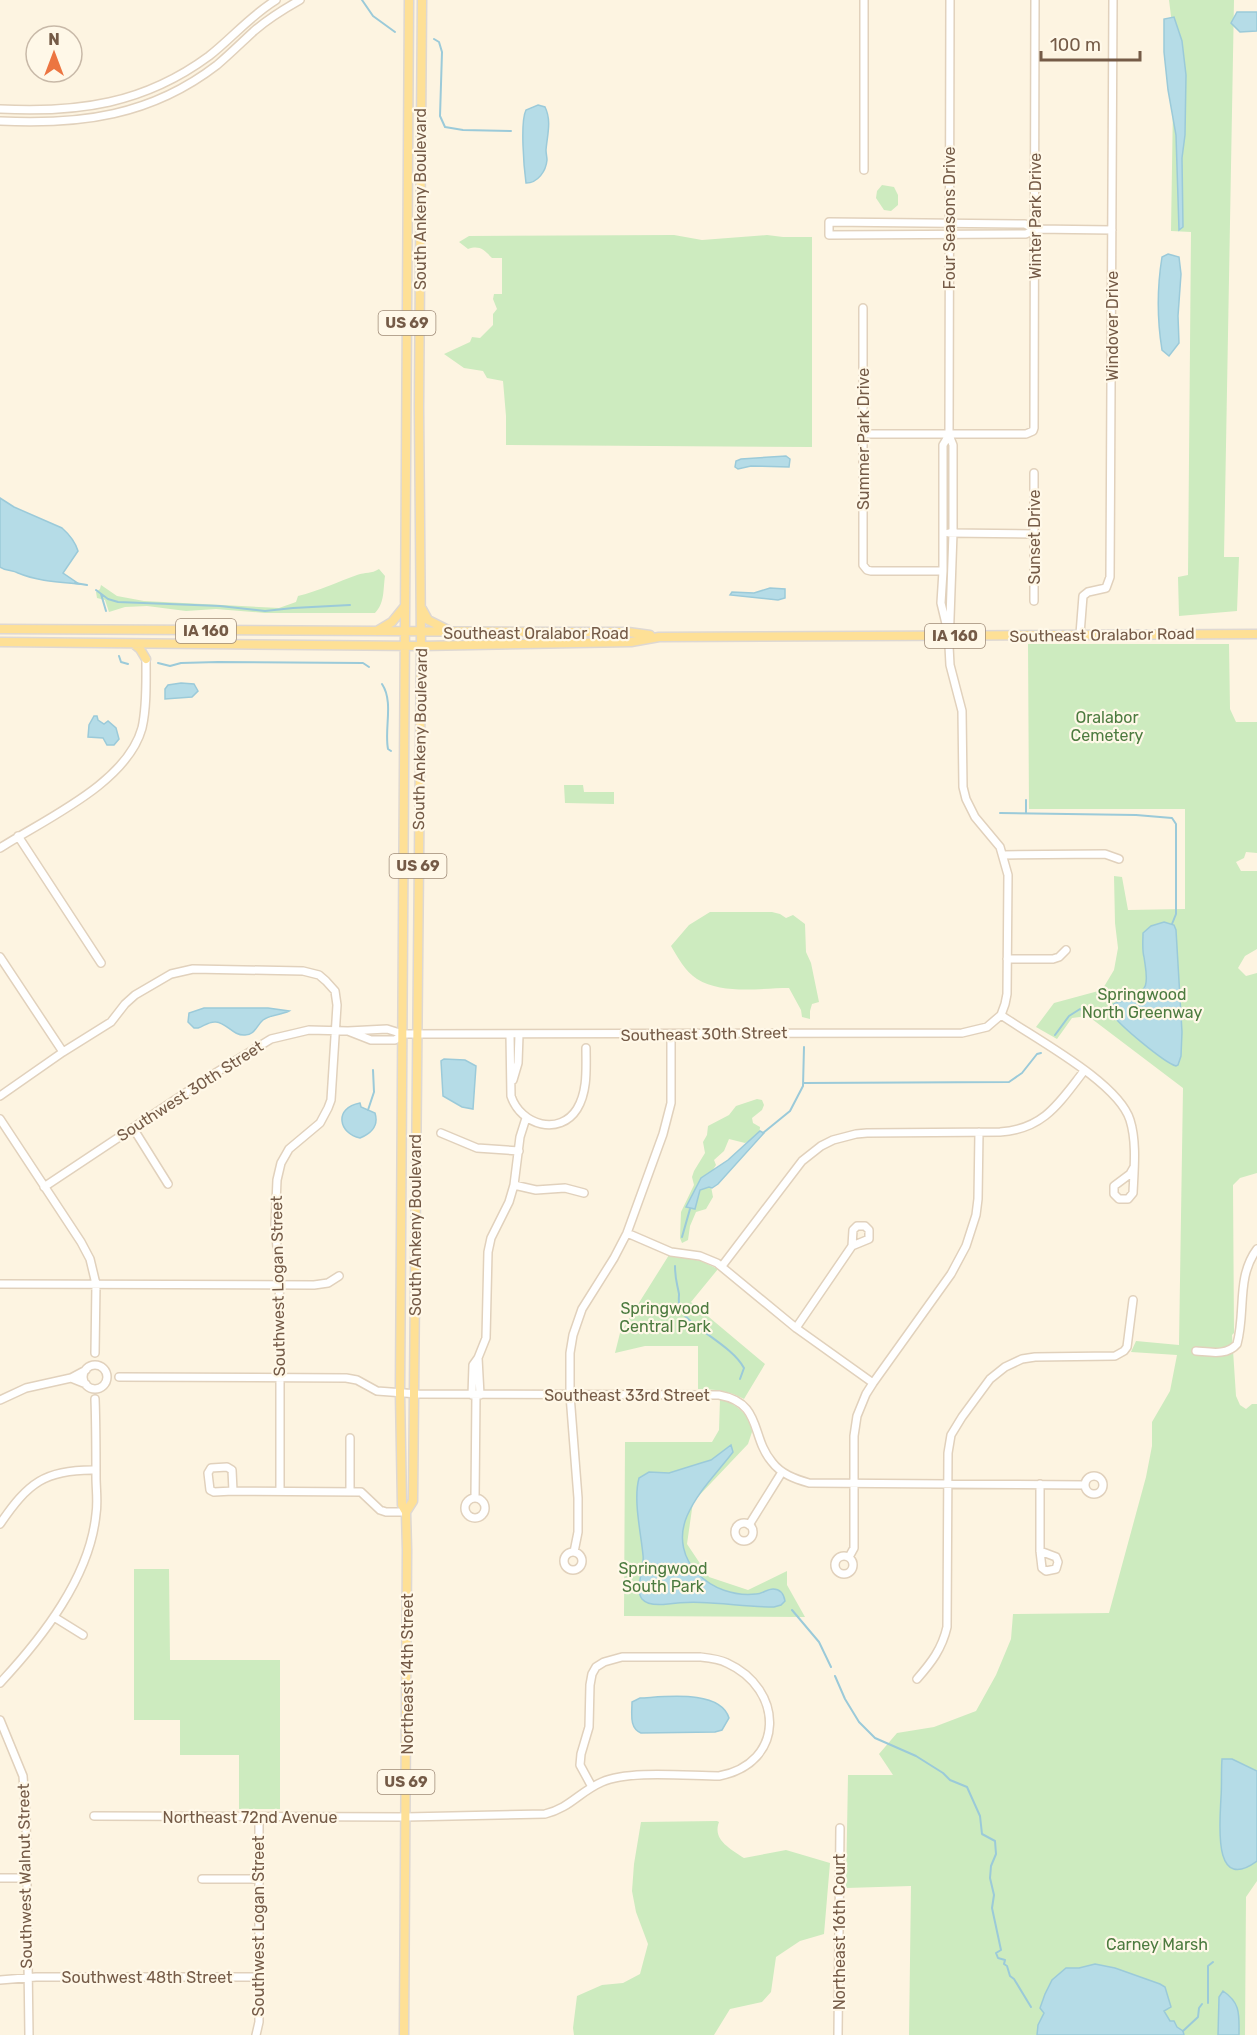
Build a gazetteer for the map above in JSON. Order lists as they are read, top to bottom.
{
  "streets": {
    "main road": [
      "South Ankeny Boulevard",
      "US 69",
      "IA 160",
      "Southeast Oralabor Road",
      "Northeast 14th Street"
    ],
    "street": [
      "Winter Park Drive",
      "Four Seasons Drive",
      "Windover Drive",
      "Summer Park Drive",
      "Sunset Drive",
      "Southeast 30th Street",
      "Southwest 30th Street",
      "Southwest Logan Street",
      "Southeast 33rd Street",
      "Northeast 72nd Avenue",
      "Southwest Walnut Street",
      "Northeast 16th Court",
      "Southwest 48th Street"
    ]
  },
  "crossings": [
    ["South Ankeny Boulevard", "IA 160"],
    ["South Ankeny Boulevard", "Southeast Oralabor Road"],
    ["South Ankeny Boulevard", "Southeast 30th Street"],
    ["South Ankeny Boulevard", "Southwest 30th Street"],
    ["South Ankeny Boulevard", "Southeast 33rd Street"],
    ["South Ankeny Boulevard", "Northeast 14th Street"],
    ["Winter Park Drive", "Four Seasons Drive"],
    ["Four Seasons Drive", "Summer Park Drive"],
    ["Four Seasons Drive", "Southeast Oralabor Road"],
    ["Windover Drive", "Southeast Oralabor Road"],
    ["IA 160", "Southeast Oralabor Road"],
    ["Southeast 30th Street", "Southwest 30th Street"],
    ["Southwest 30th Street", "Southwest Logan Street"],
    ["Southwest Logan Street", "Southeast 33rd Street"],
    ["Southwest Logan Street", "Northeast 72nd Avenue"],
    ["Southwest Logan Street", "Southwest 48th Street"],
    ["Northeast 14th Street", "Northeast 72nd Avenue"],
    ["Southwest Walnut Street", "Southwest 48th Street"]
  ],
  "parks": [
    "Oralabor Cemetery",
    "Springwood North Greenway",
    "Springwood Central Park",
    "Springwood South Park",
    "Carney Marsh"
  ],
  "scale_bar": "100 m",
  "north": "top"
}
